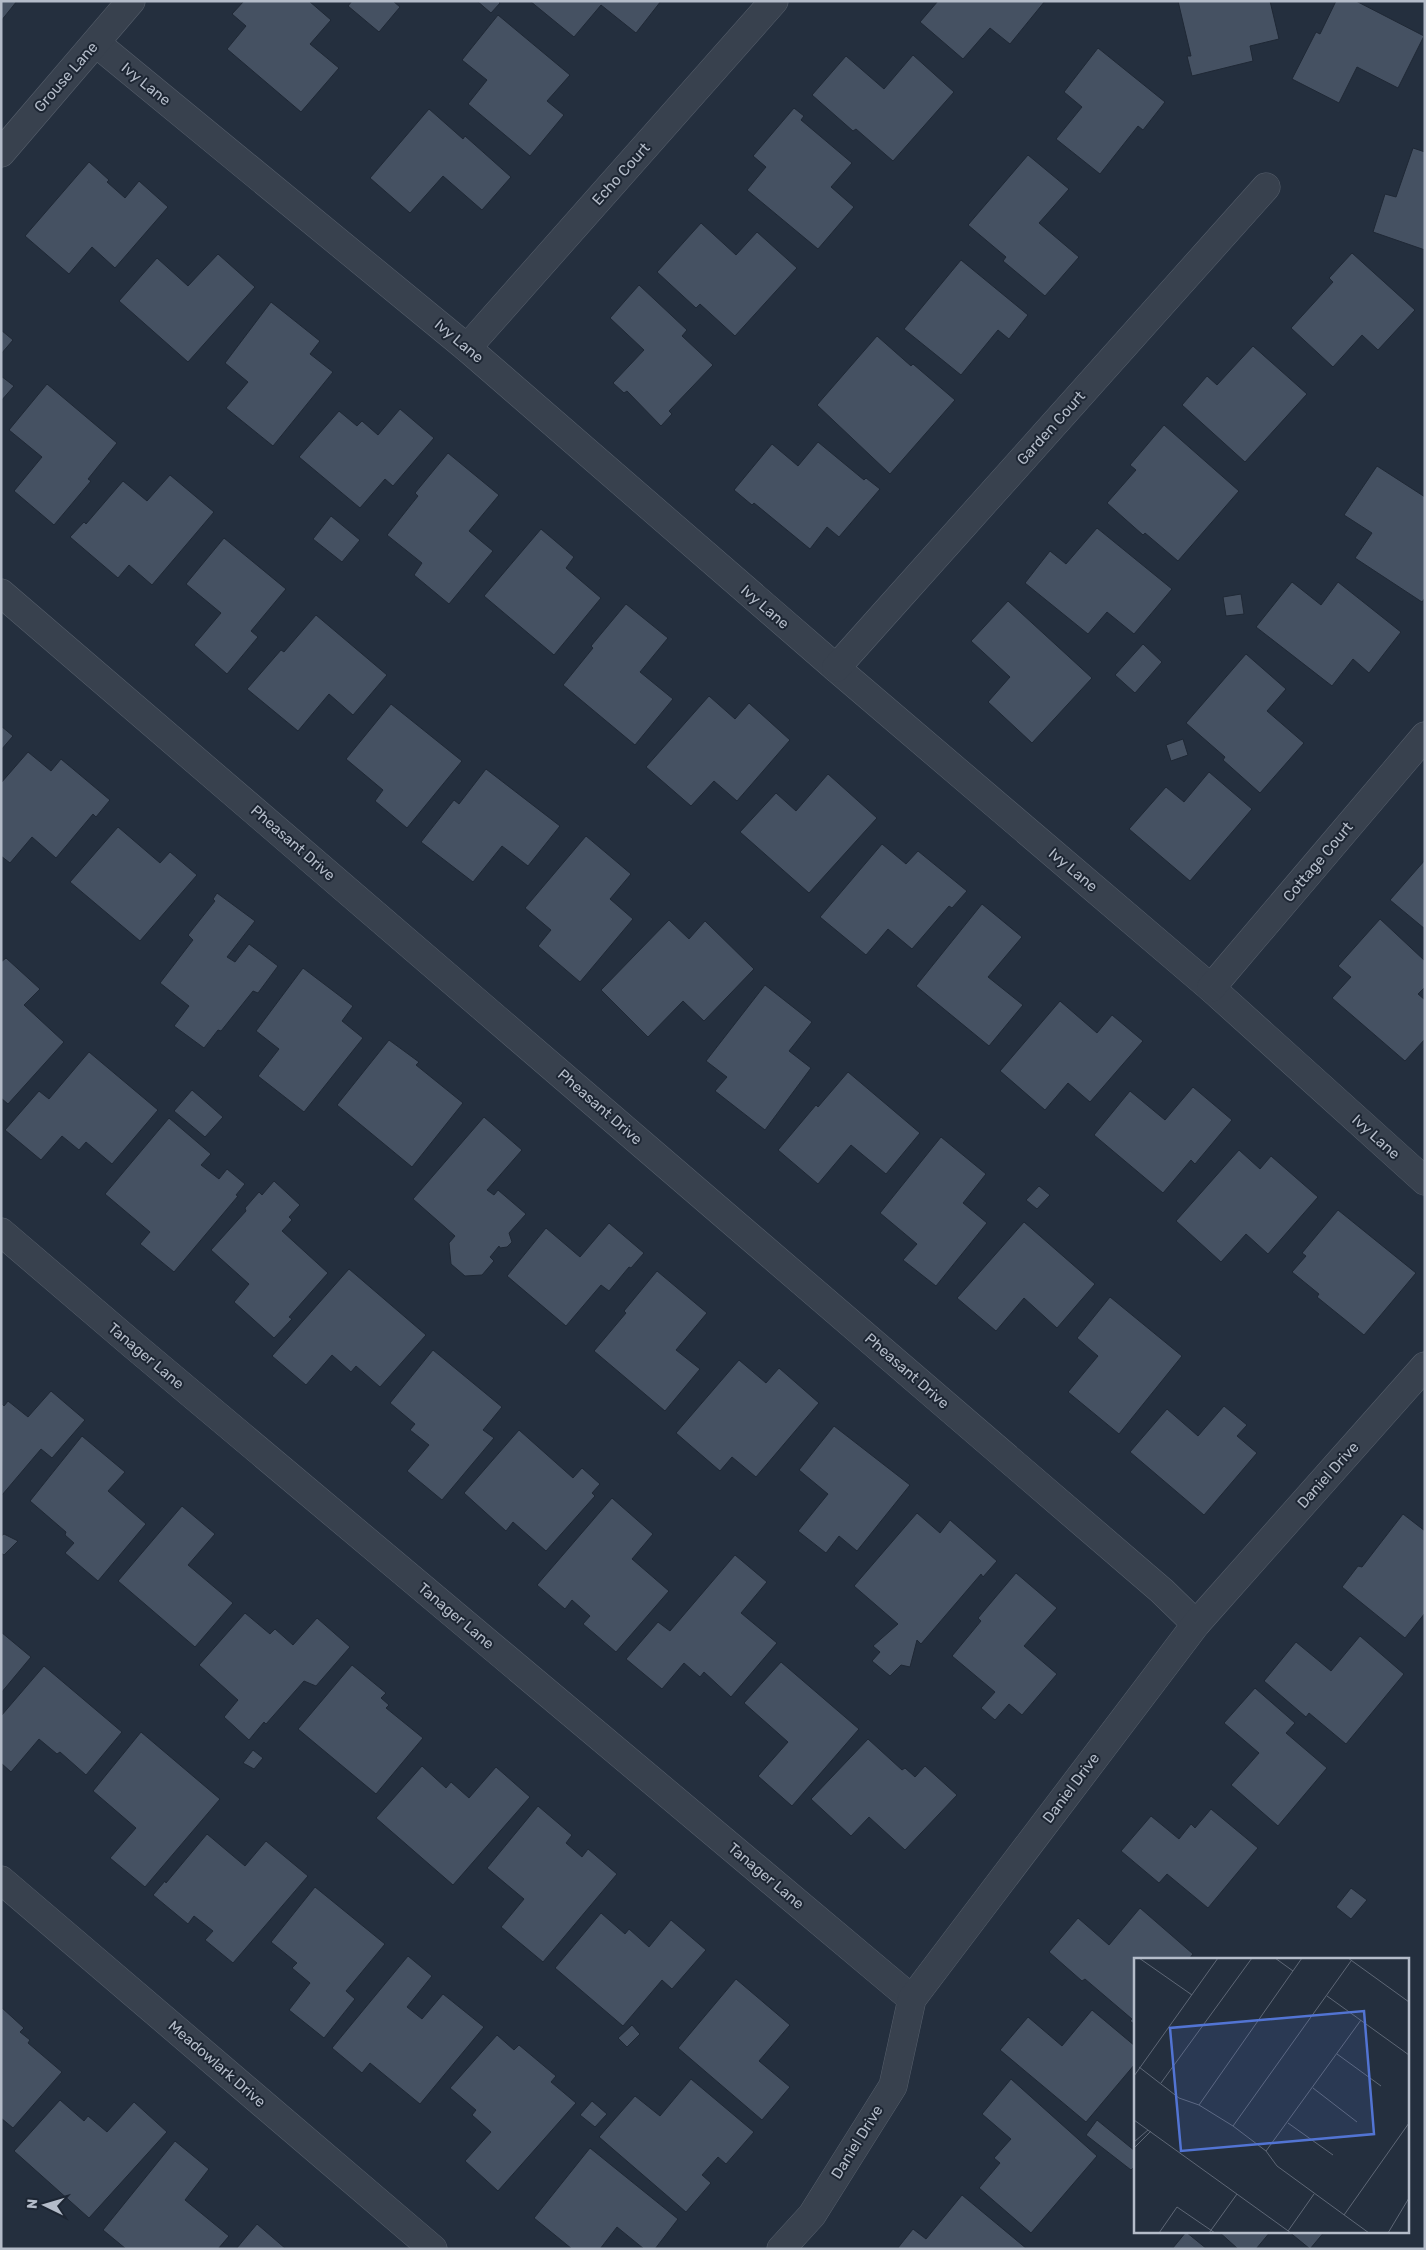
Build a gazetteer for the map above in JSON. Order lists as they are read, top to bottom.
{
  "streets": {
    "street": [
      "Grouse Lane",
      "Ivy Lane",
      "Echo Court",
      "Garden Court",
      "Pheasant Drive",
      "Cottage Court",
      "Tanager Lane",
      "Daniel Drive",
      "Meadowlark Drive"
    ]
  },
  "crossings": [
    ["Grouse Lane", "Ivy Lane"],
    ["Ivy Lane", "Echo Court"],
    ["Ivy Lane", "Garden Court"],
    ["Ivy Lane", "Cottage Court"],
    ["Pheasant Drive", "Daniel Drive"],
    ["Tanager Lane", "Daniel Drive"]
  ],
  "north": "left"
}
